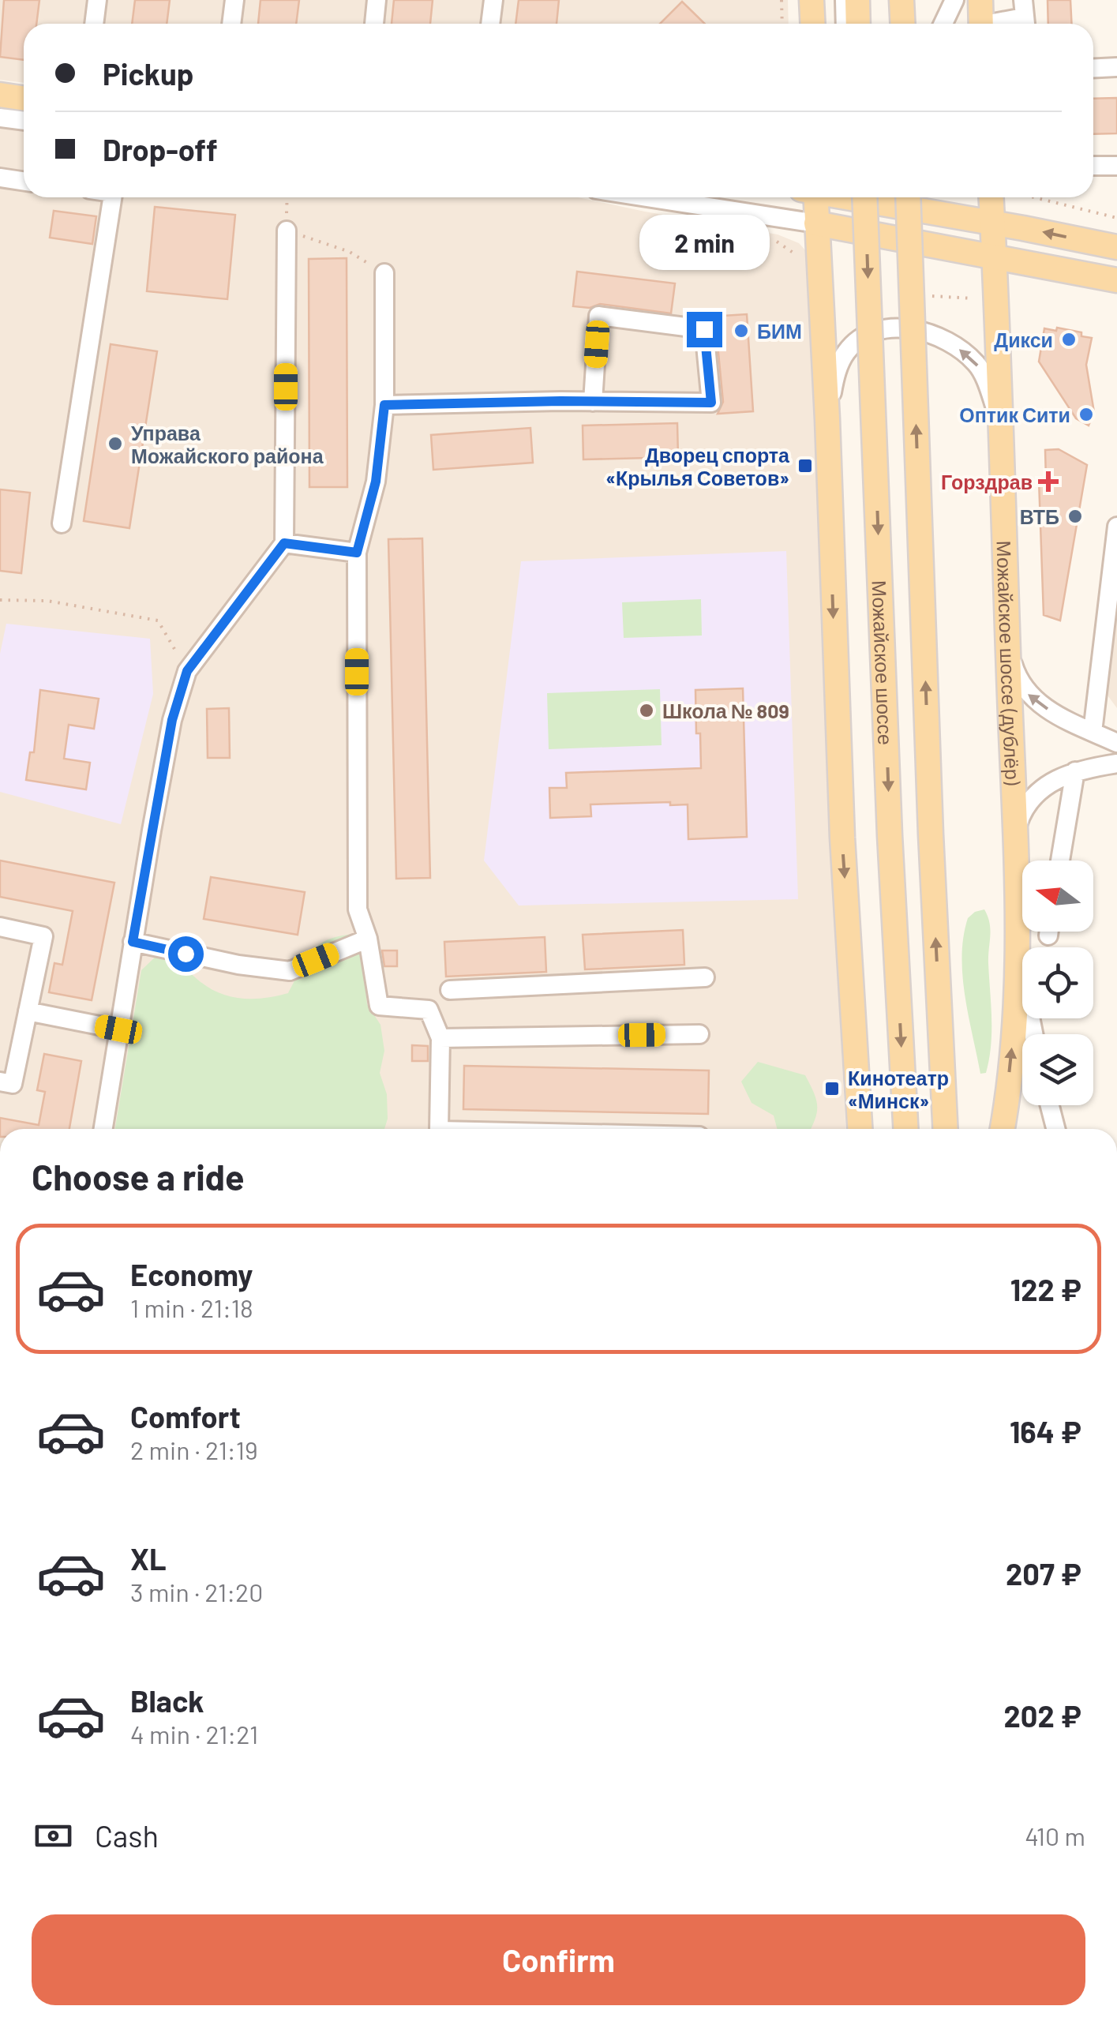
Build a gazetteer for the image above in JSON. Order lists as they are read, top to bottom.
{
  "streets": {
    "main road": ["Можайское шоссе", "Можайское шоссе (дублёр)"]
  },
  "places": {
    "other": [
      "БИМ",
      "Дикси",
      "Оптик Сити",
      "Управа Можайского района",
      "ВТБ",
      "Школа № 809"
    ],
    "transit": ["Дворец спорта «Крылья Советов»", "Кинотеатр «Минск»"],
    "health": ["Горздрав"]
  },
  "north": "left",
  "page": {
    "banner": ["Pickup", "Drop-off"],
    "bubble": "2 min",
    "heading": "Choose a ride",
    "list": [
      {
        "name": "Economy",
        "note": "1 min · 21:18",
        "value": "122 ₽"
      },
      {
        "name": "Comfort",
        "note": "2 min · 21:19",
        "value": "164 ₽"
      },
      {
        "name": "XL",
        "note": "3 min · 21:20",
        "value": "207 ₽"
      },
      {
        "name": "Black",
        "note": "4 min · 21:21",
        "value": "202 ₽"
      }
    ],
    "pay": ["Cash", "410 m"],
    "buttons": "Confirm"
  }
}
